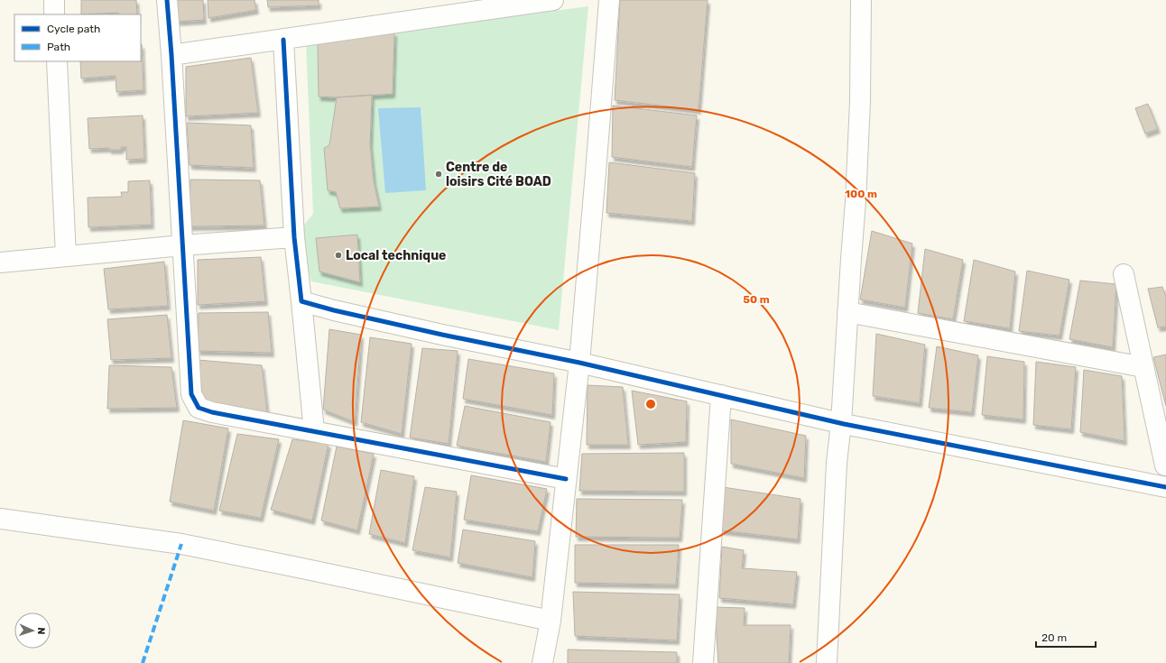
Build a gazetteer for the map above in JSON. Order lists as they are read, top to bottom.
{
  "places": ["Centre de loisirs Cité BOAD", "Local technique"],
  "legend": ["Cycle path", "Path"],
  "scale_bar": "20 m",
  "north": "right",
  "rings": ["100 m", "50 m"]
}
